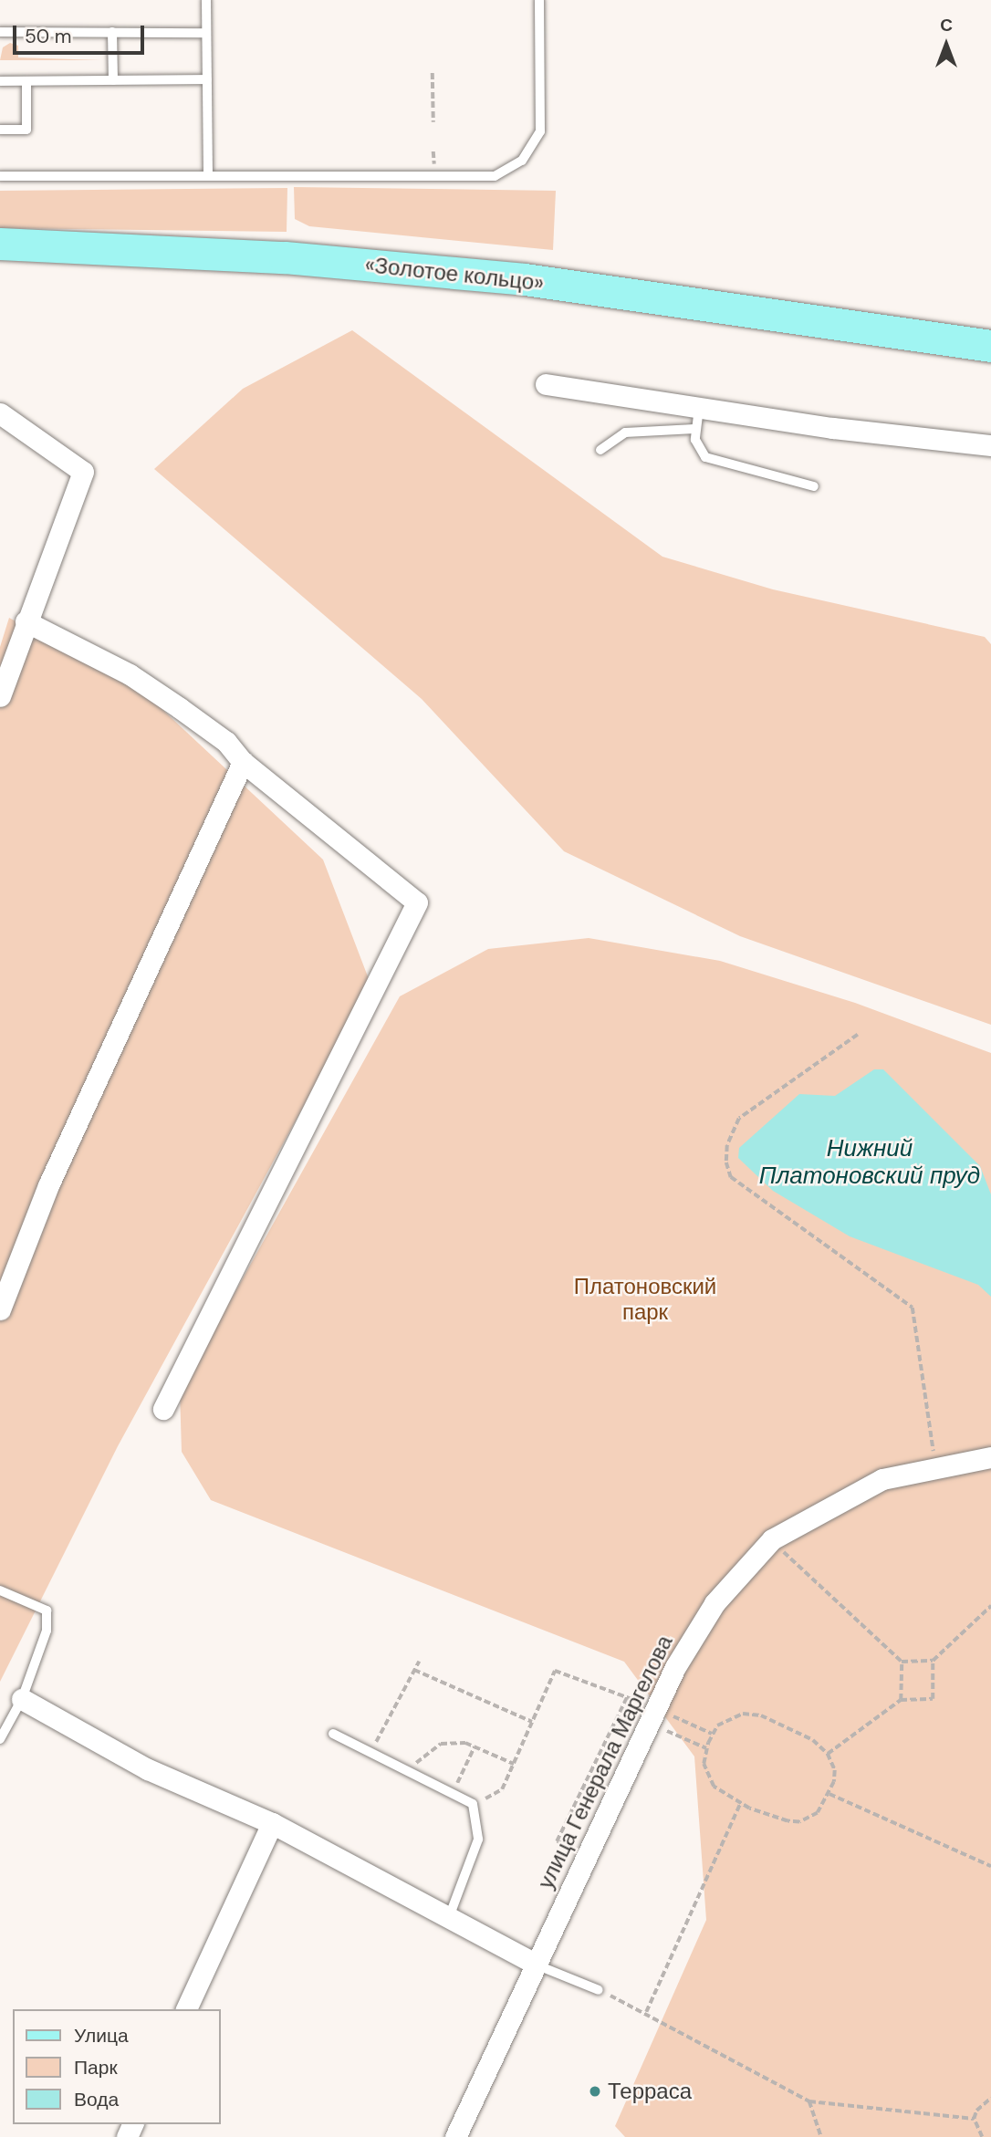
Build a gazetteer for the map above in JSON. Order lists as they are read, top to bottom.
{
  "streets": {
    "main road": ["«Золотое кольцо»"],
    "street": ["улица Генерала Маргелова"]
  },
  "water": ["Нижний Платоновский пруд"],
  "parks": ["Платоновский парк"],
  "places": ["Терраса"],
  "legend": ["Улица", "Парк", "Вода"],
  "scale_bar": "50 m",
  "north": "top"
}
